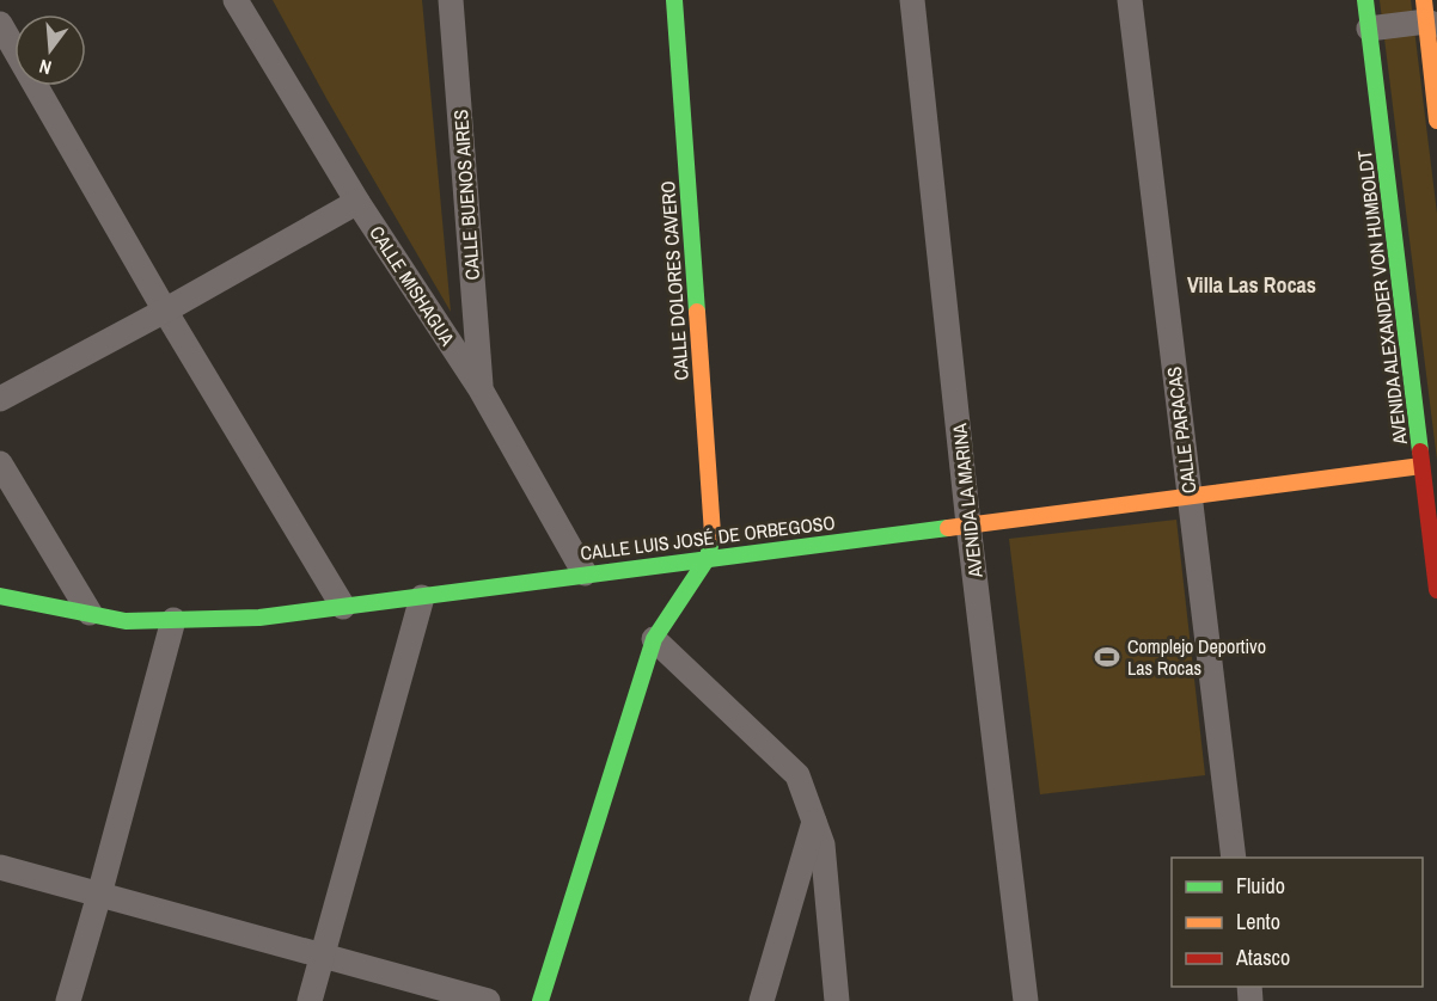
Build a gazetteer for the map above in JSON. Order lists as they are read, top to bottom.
{
  "streets": {
    "street": [
      "CALLE BUENOS AIRES",
      "CALLE DOLORES CAVERO",
      "CALLE MISHAGUA",
      "AVENIDA ALEXANDER VON HUMBOLDT",
      "CALLE PARACAS",
      "AVENIDA LA MARINA",
      "CALLE LUIS JOSÉ DE ORBEGOSO"
    ]
  },
  "crossings": [
    ["CALLE BUENOS AIRES", "CALLE MISHAGUA"],
    ["CALLE DOLORES CAVERO", "CALLE LUIS JOSÉ DE ORBEGOSO"],
    ["CALLE MISHAGUA", "CALLE LUIS JOSÉ DE ORBEGOSO"],
    ["AVENIDA ALEXANDER VON HUMBOLDT", "CALLE LUIS JOSÉ DE ORBEGOSO"],
    ["CALLE PARACAS", "CALLE LUIS JOSÉ DE ORBEGOSO"],
    ["AVENIDA LA MARINA", "CALLE LUIS JOSÉ DE ORBEGOSO"]
  ],
  "districts": ["Villa Las Rocas"],
  "places": {
    "sports": ["Complejo Deportivo Las Rocas"]
  },
  "legend": ["Fluido", "Lento", "Atasco"],
  "north": "bottom"
}
